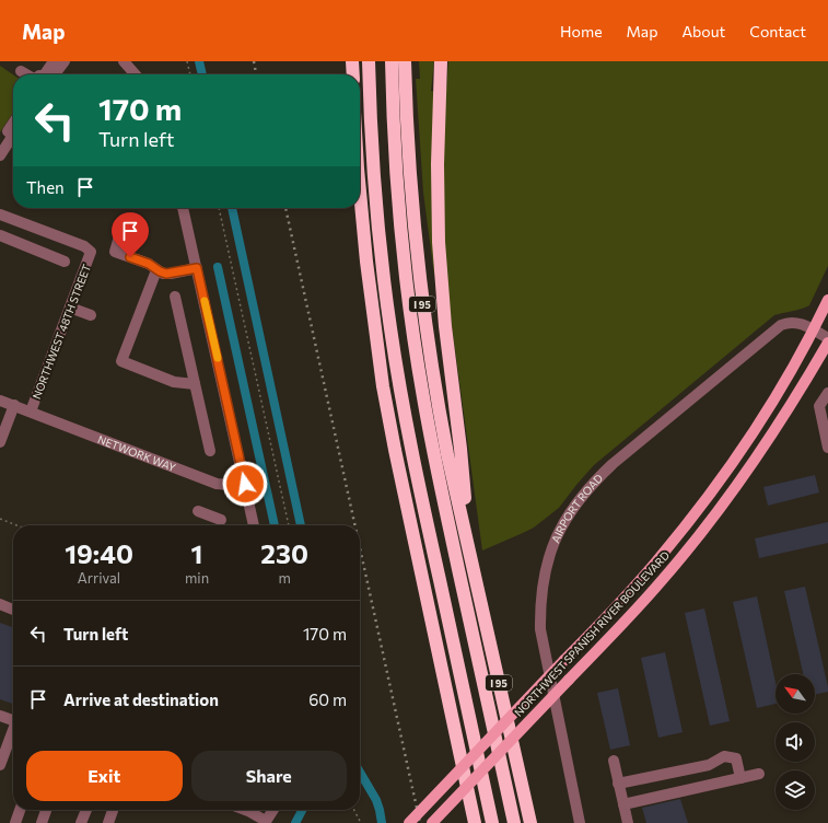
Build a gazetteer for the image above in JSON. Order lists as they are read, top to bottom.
{
  "streets": {
    "highway": ["I 95"],
    "main road": ["NORTHWEST SPANISH RIVER BOULEVARD"],
    "street": ["NORTHWEST 48TH STREET", "NETWORK WAY", "AIRPORT ROAD"]
  },
  "crossings": [
    ["NORTHWEST 48TH STREET", "NETWORK WAY"],
    ["AIRPORT ROAD", "NORTHWEST SPANISH RIVER BOULEVARD"]
  ],
  "north": "top left",
  "page": {
    "header": "Map",
    "nav": [
      "Home",
      "Map",
      "About",
      "Contact"
    ],
    "turn": ["170 m", "Turn left"],
    "then": "Then",
    "eta": [
      "19:40",
      "Arrival",
      "1",
      "min",
      "230",
      "m"
    ],
    "list": [
      {
        "name": "Turn left",
        "value": "170 m"
      },
      {
        "name": "Arrive at destination",
        "value": "60 m"
      }
    ],
    "buttons": ["Exit", "Share"]
  }
}
